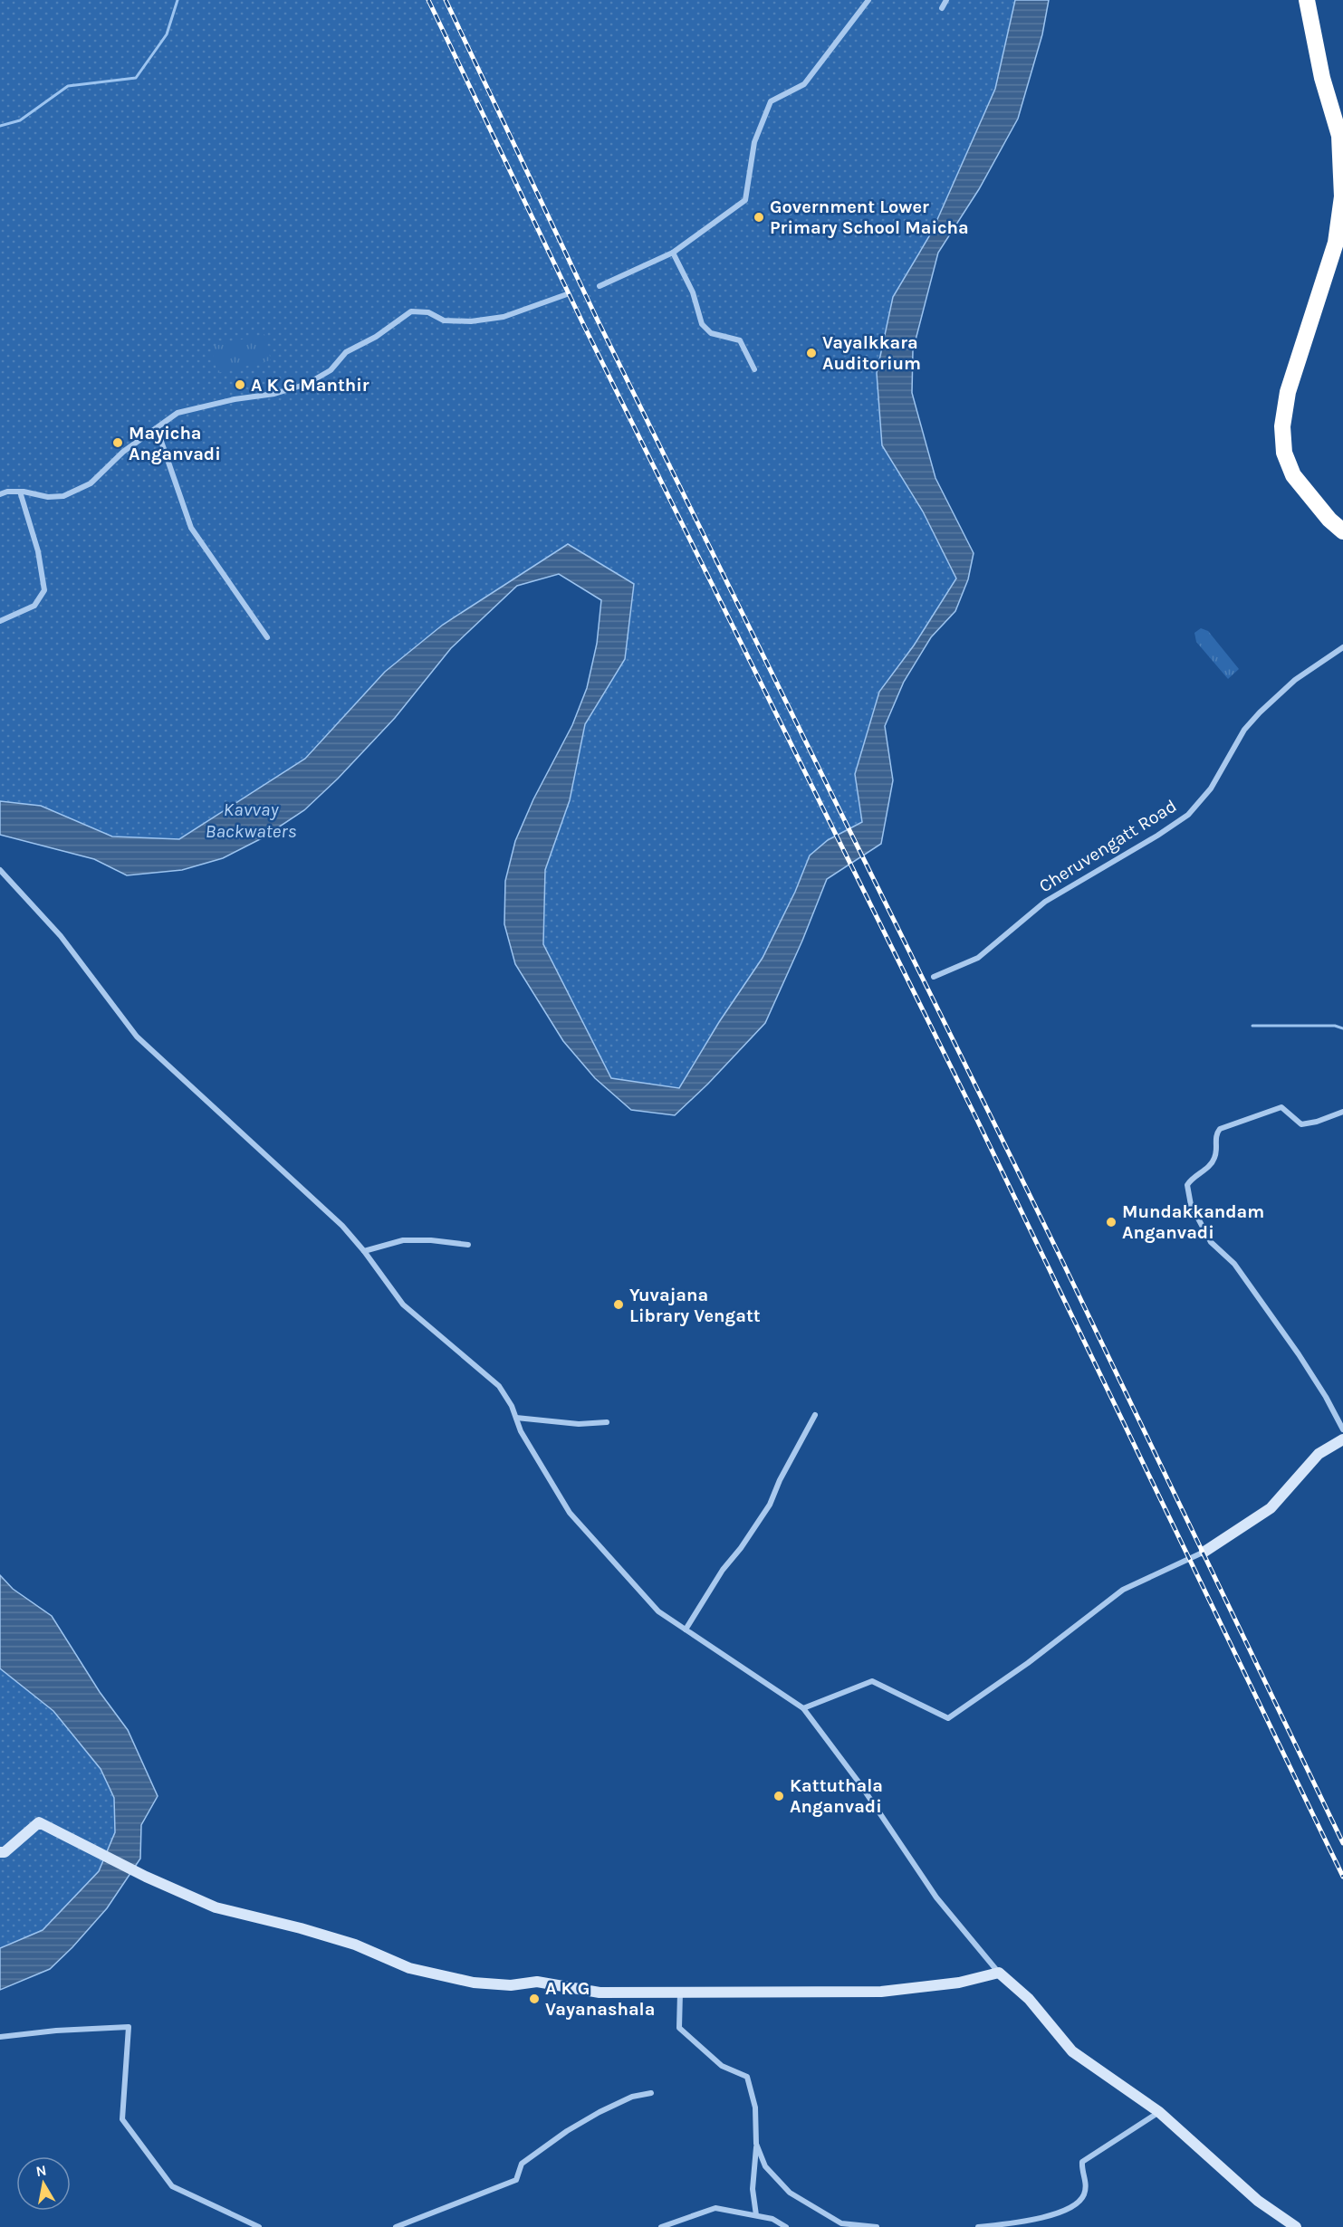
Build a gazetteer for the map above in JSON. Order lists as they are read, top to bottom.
{
  "streets": {
    "street": ["Cheruvengatt Road"]
  },
  "water": ["Kavvay Backwaters"],
  "places": [
    "Government Lower Primary School Maicha",
    "Vayalkkara Auditorium",
    "A K G Manthir",
    "Mayicha Anganvadi",
    "Mundakkandam Anganvadi",
    "Yuvajana Library Vengatt",
    "Kattuthala Anganvadi",
    "A K G Vayanashala"
  ],
  "north": "top"
}
